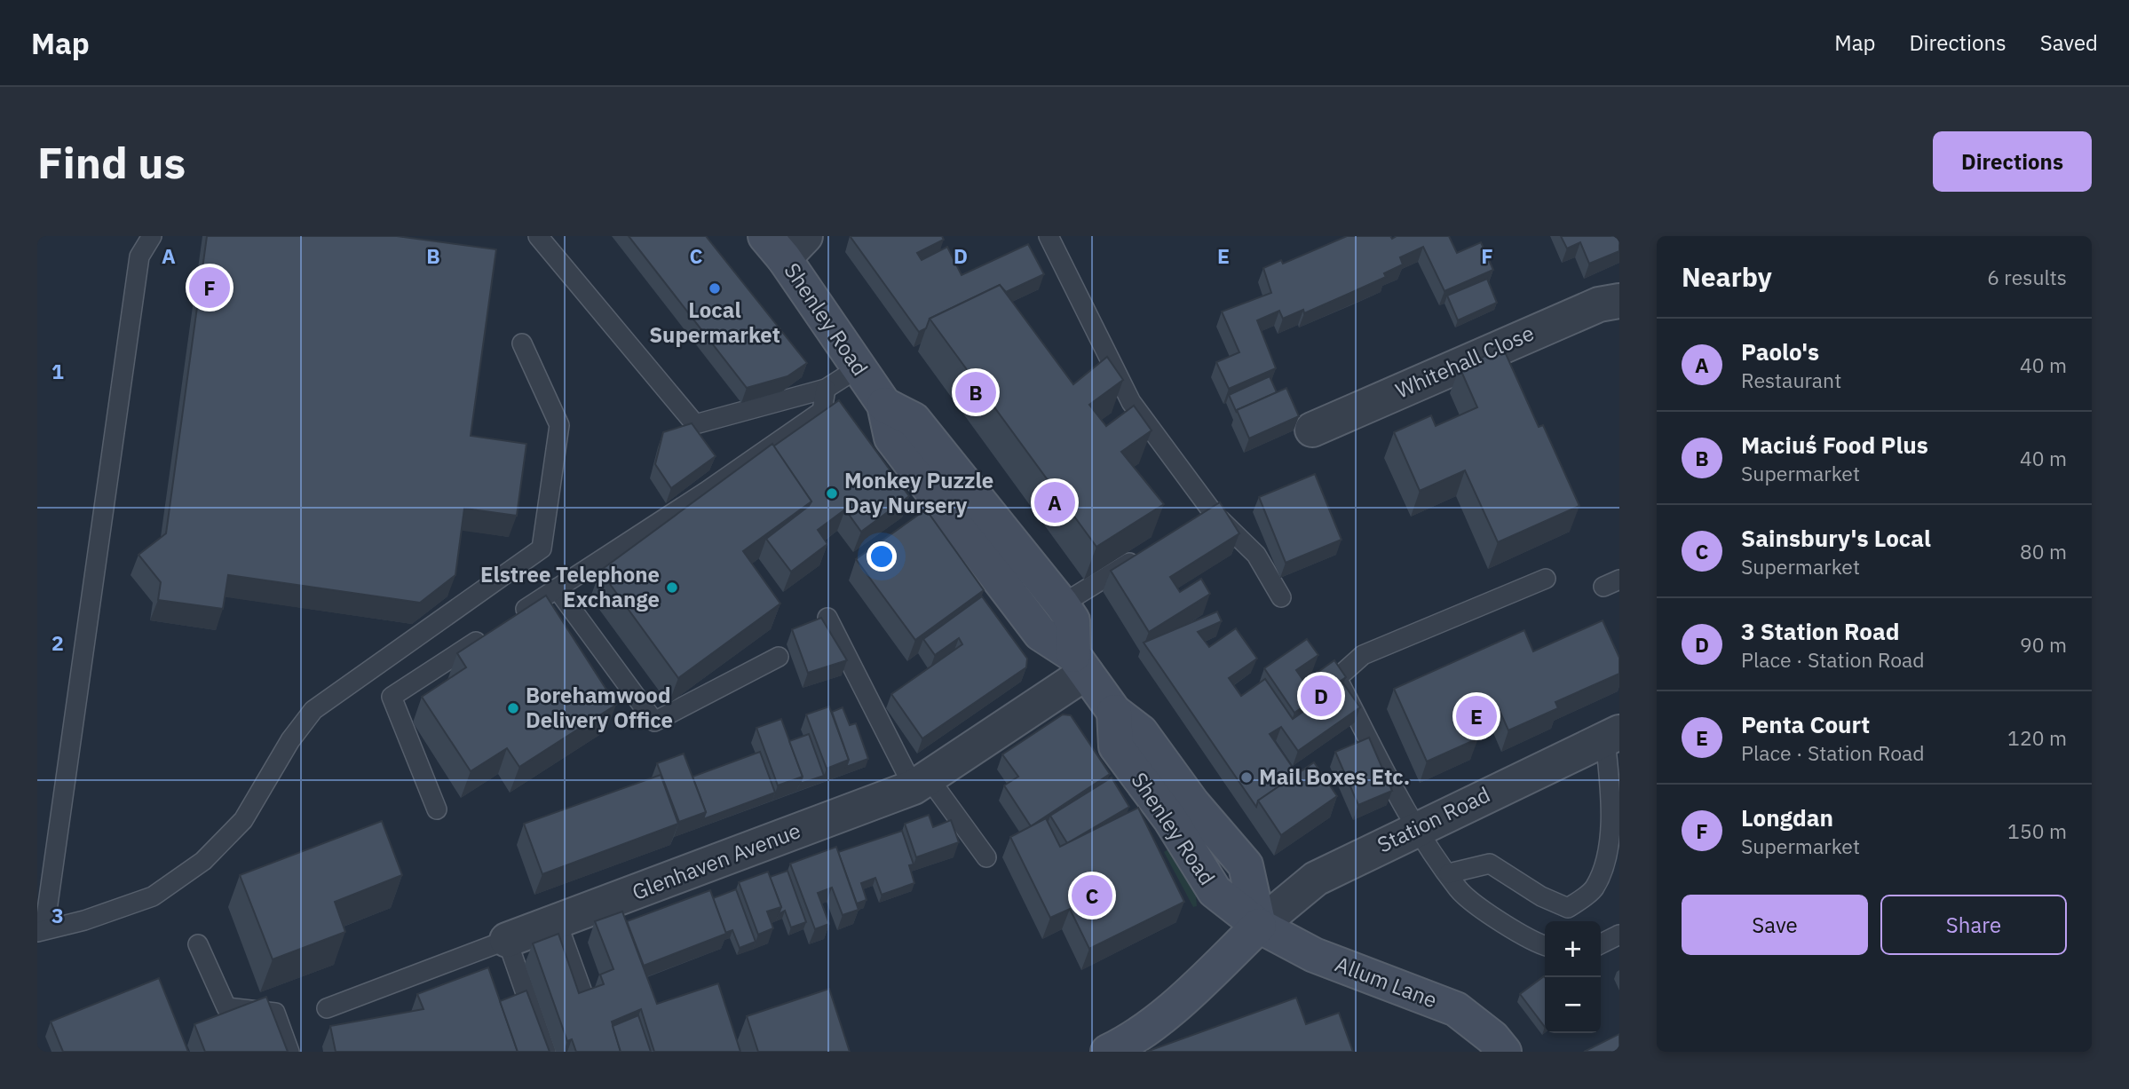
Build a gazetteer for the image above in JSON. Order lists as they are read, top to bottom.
{
  "streets": {
    "main road": ["Shenley Road", "Allum Lane"],
    "street": ["Whitehall Close", "Station Road", "Glenhaven Avenue"]
  },
  "crossings": [
    ["Shenley Road", "Station Road"],
    ["Shenley Road", "Glenhaven Avenue"],
    ["Shenley Road", "Allum Lane"],
    ["Station Road", "Allum Lane"]
  ],
  "places": [
    "Local Supermarket",
    "Monkey Puzzle Day Nursery",
    "Elstree Telephone Exchange",
    "Borehamwood Delivery Office",
    "Mail Boxes Etc."
  ],
  "page": {
    "header": "Map",
    "nav": ["Map", "Directions", "Saved"],
    "buttons": [
      "Directions",
      ["Save", "Share"]
    ],
    "title": "Find us",
    "heading": ["Nearby", "6 results"],
    "pins": [
      "F",
      "B",
      "A",
      "D",
      "E",
      "C"
    ],
    "list": [
      {
        "mark": "A",
        "name": "Paolo's",
        "note": "Restaurant",
        "value": "40 m"
      },
      {
        "mark": "B",
        "name": "Maciuś Food Plus",
        "note": "Supermarket",
        "value": "40 m"
      },
      {
        "mark": "C",
        "name": "Sainsbury's Local",
        "note": "Supermarket",
        "value": "80 m"
      },
      {
        "mark": "D",
        "name": "3 Station Road",
        "note": "Place · Station Road",
        "value": "90 m"
      },
      {
        "mark": "E",
        "name": "Penta Court",
        "note": "Place · Station Road",
        "value": "120 m"
      },
      {
        "mark": "F",
        "name": "Longdan",
        "note": "Supermarket",
        "value": "150 m"
      }
    ],
    "map_buttons": ["+", "−"]
  },
  "grid": {
    "columns": [
      "A",
      "B",
      "C",
      "D",
      "E",
      "F"
    ],
    "rows": ["1", "2", "3"]
  }
}
